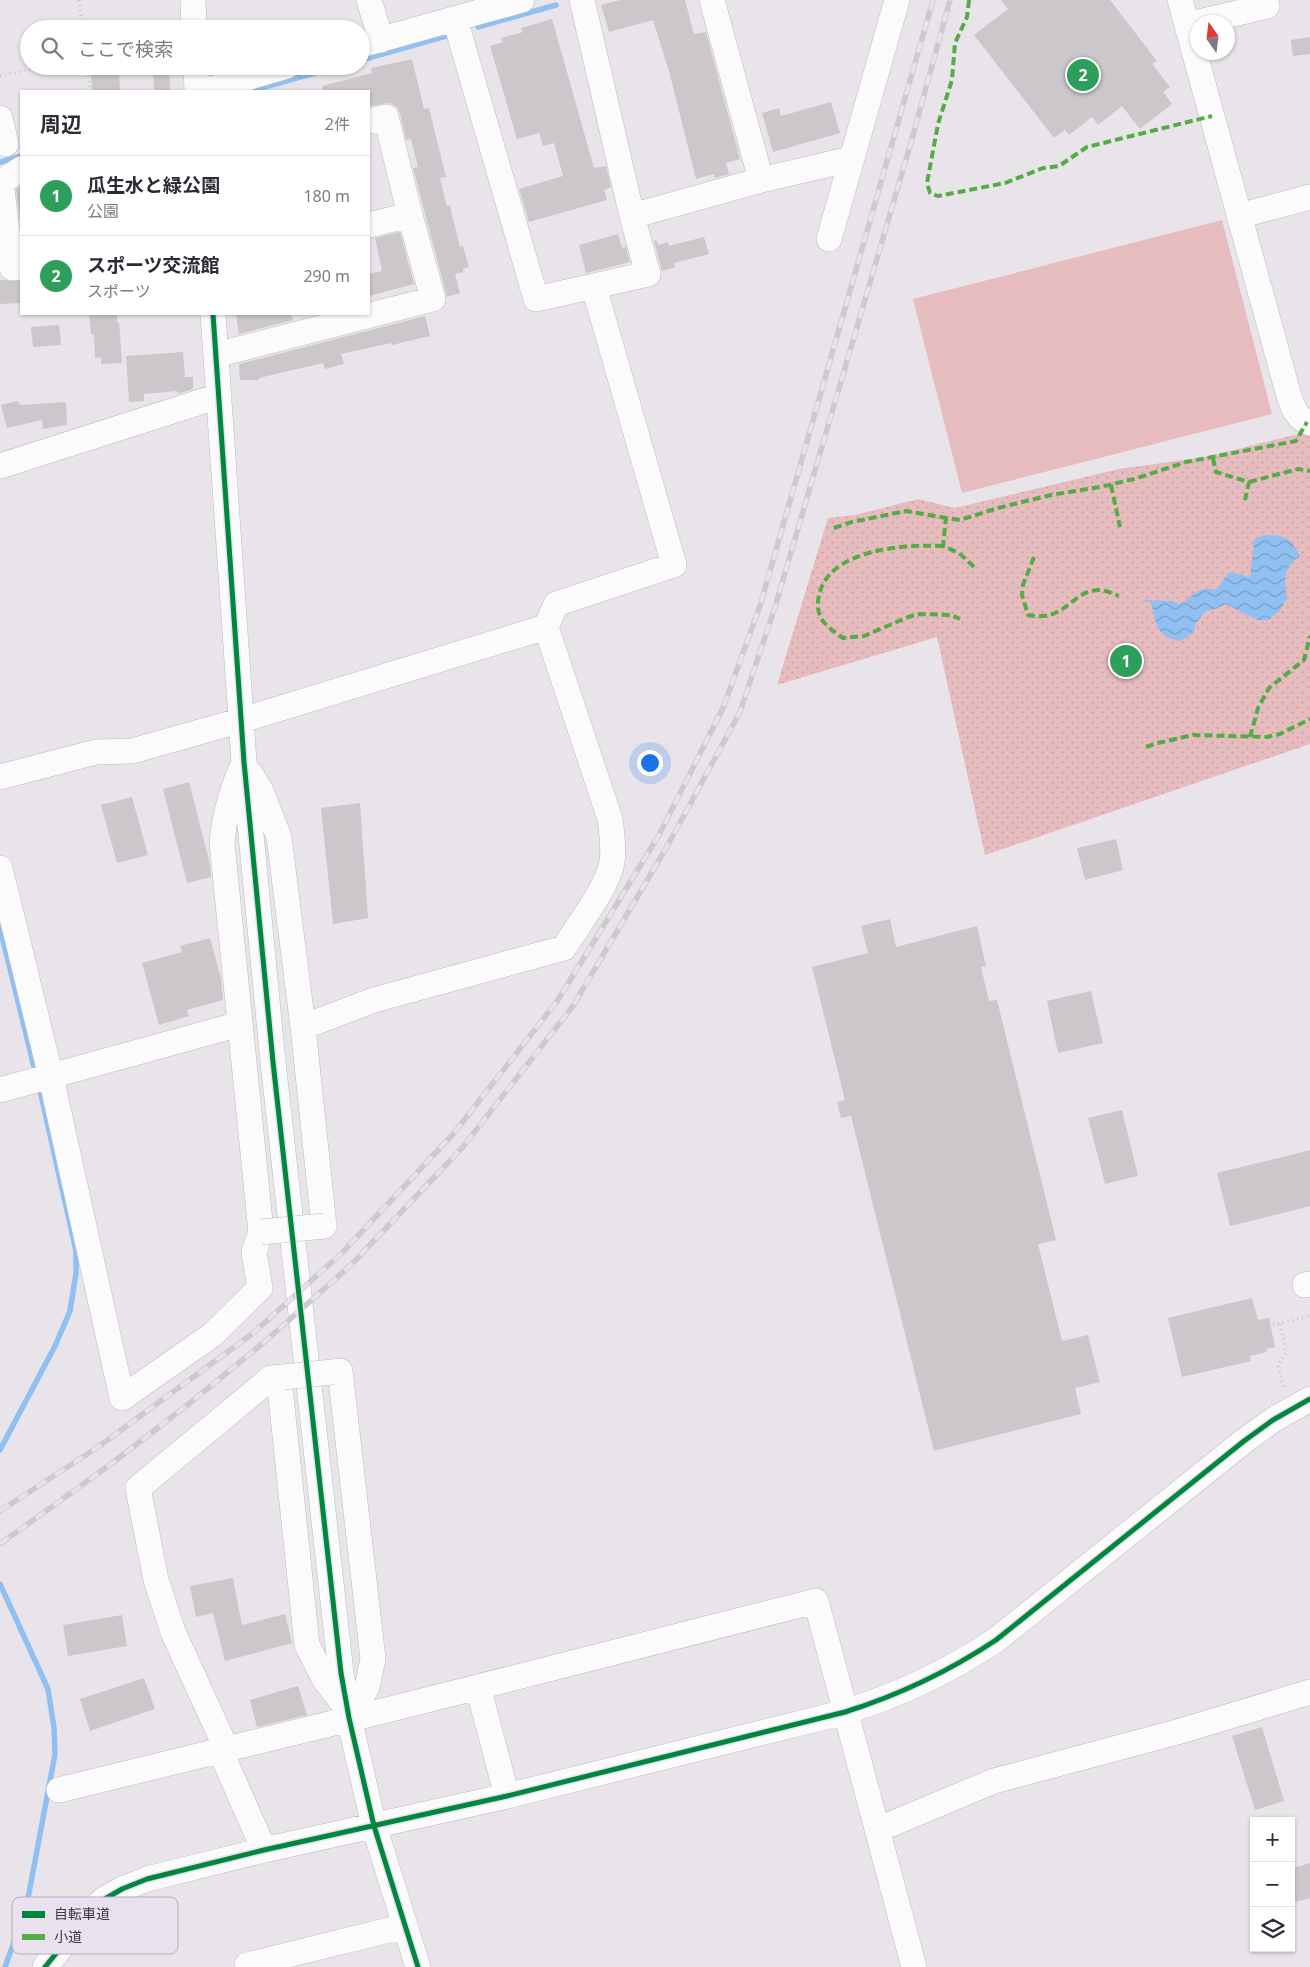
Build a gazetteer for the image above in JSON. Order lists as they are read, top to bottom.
{
  "legend": ["自転車道", "小道"],
  "north": "top",
  "page": {
    "search": "ここで検索",
    "pins": ["2", "1"],
    "heading": ["周辺", "2件"],
    "list": [
      {
        "mark": "1",
        "name": "瓜生水と緑公園",
        "note": "公園",
        "value": "180 m"
      },
      {
        "mark": "2",
        "name": "スポーツ交流館",
        "note": "スポーツ",
        "value": "290 m"
      }
    ],
    "map_buttons": ["+", "−"]
  }
}
